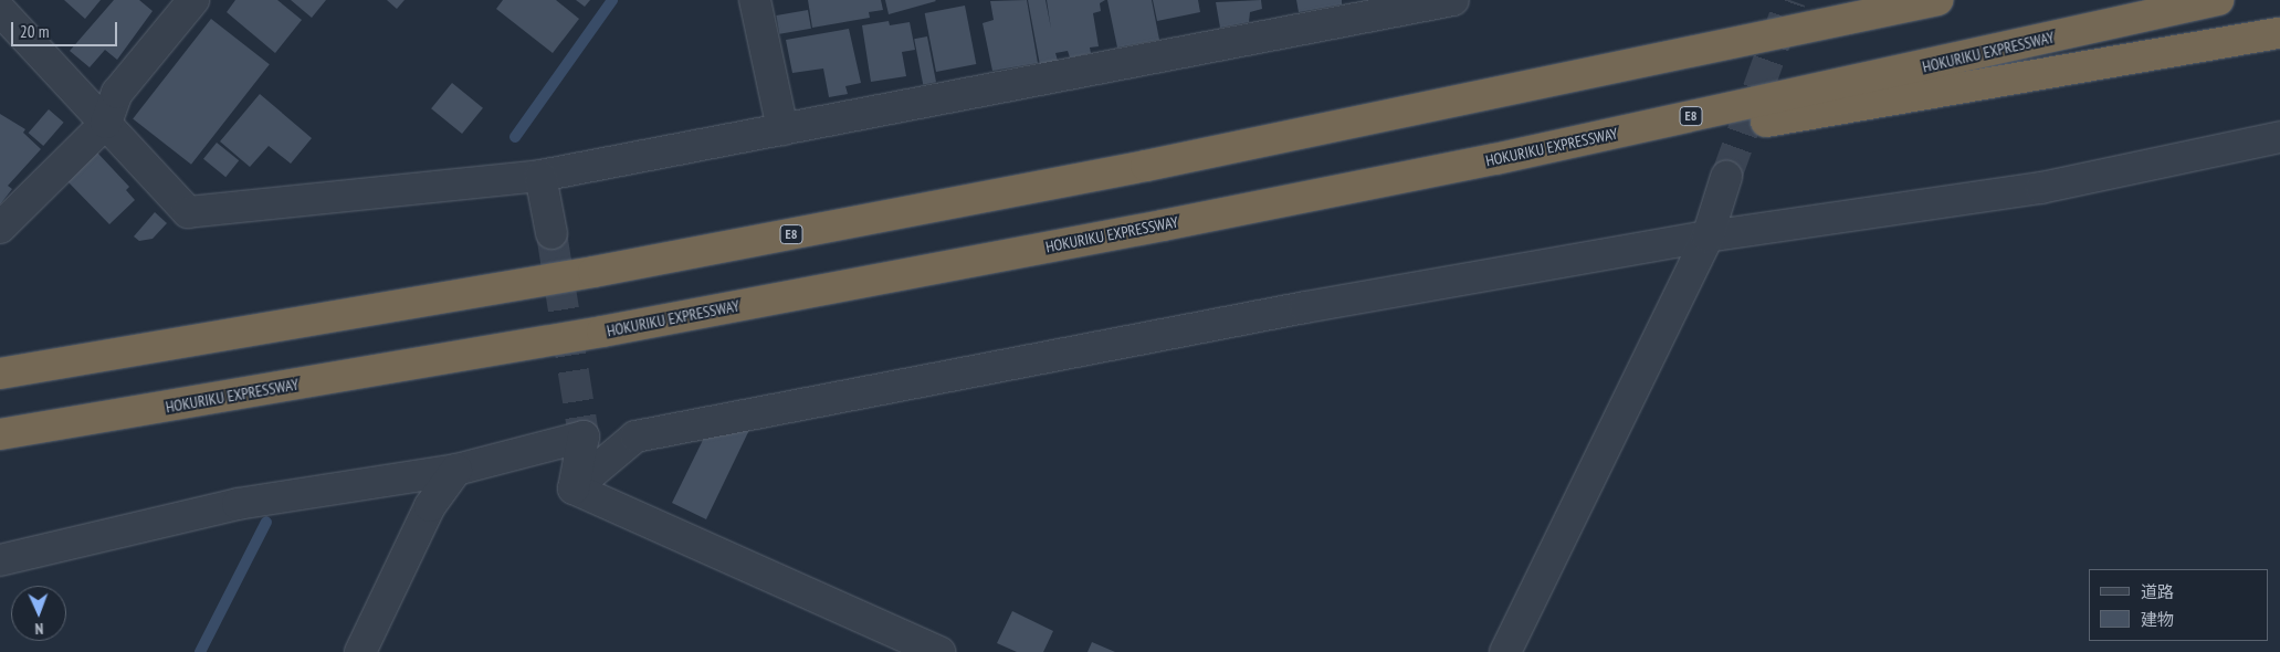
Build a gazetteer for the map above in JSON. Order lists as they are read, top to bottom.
{
  "streets": {
    "highway": ["HOKURIKU EXPRESSWAY", "E8"]
  },
  "legend": ["道路", "建物"],
  "scale_bar": "20 m",
  "north": "bottom"
}
